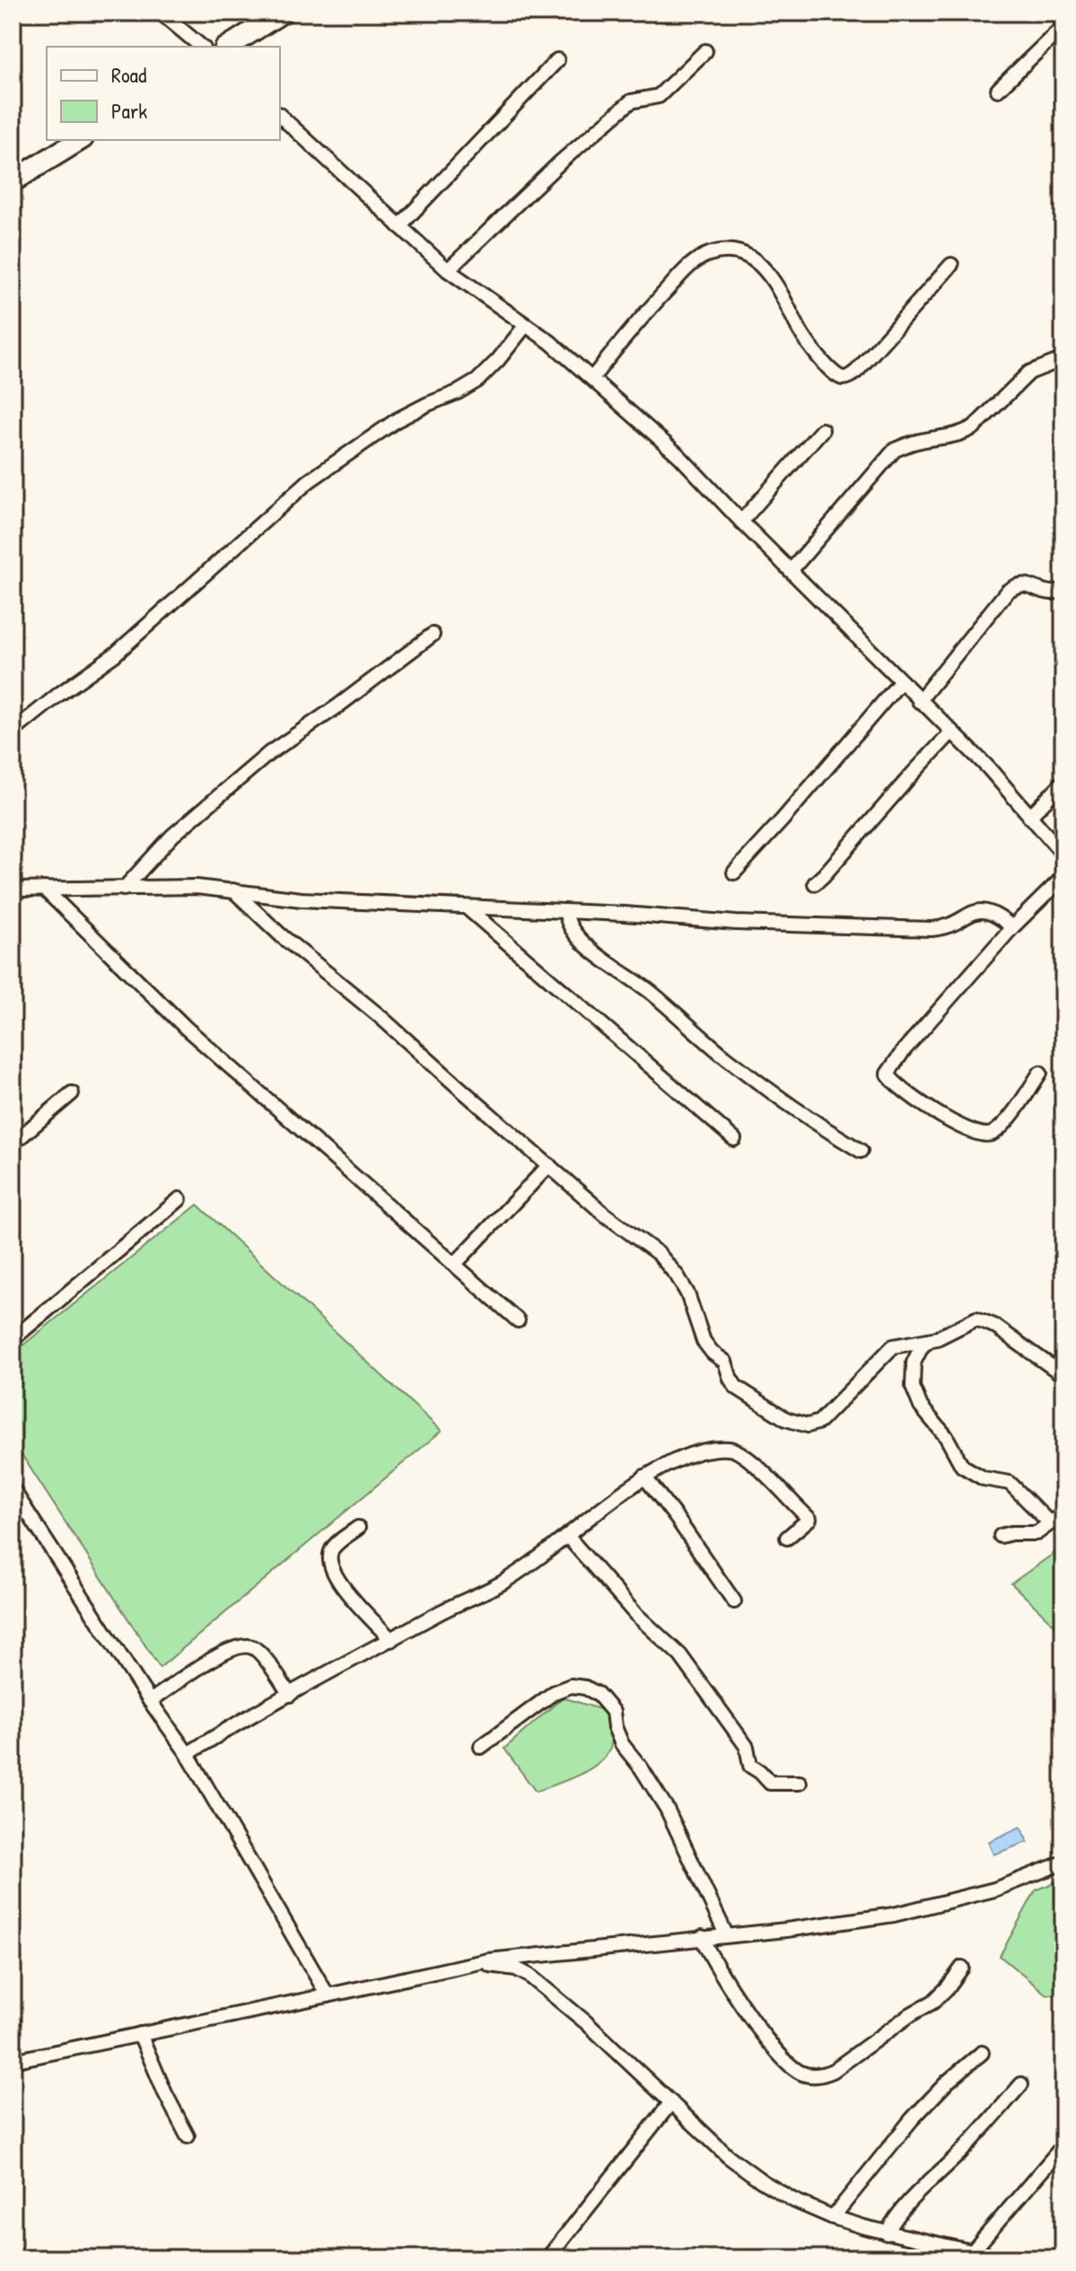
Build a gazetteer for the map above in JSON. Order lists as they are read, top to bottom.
{
  "legend": ["Road", "Park"]
}
